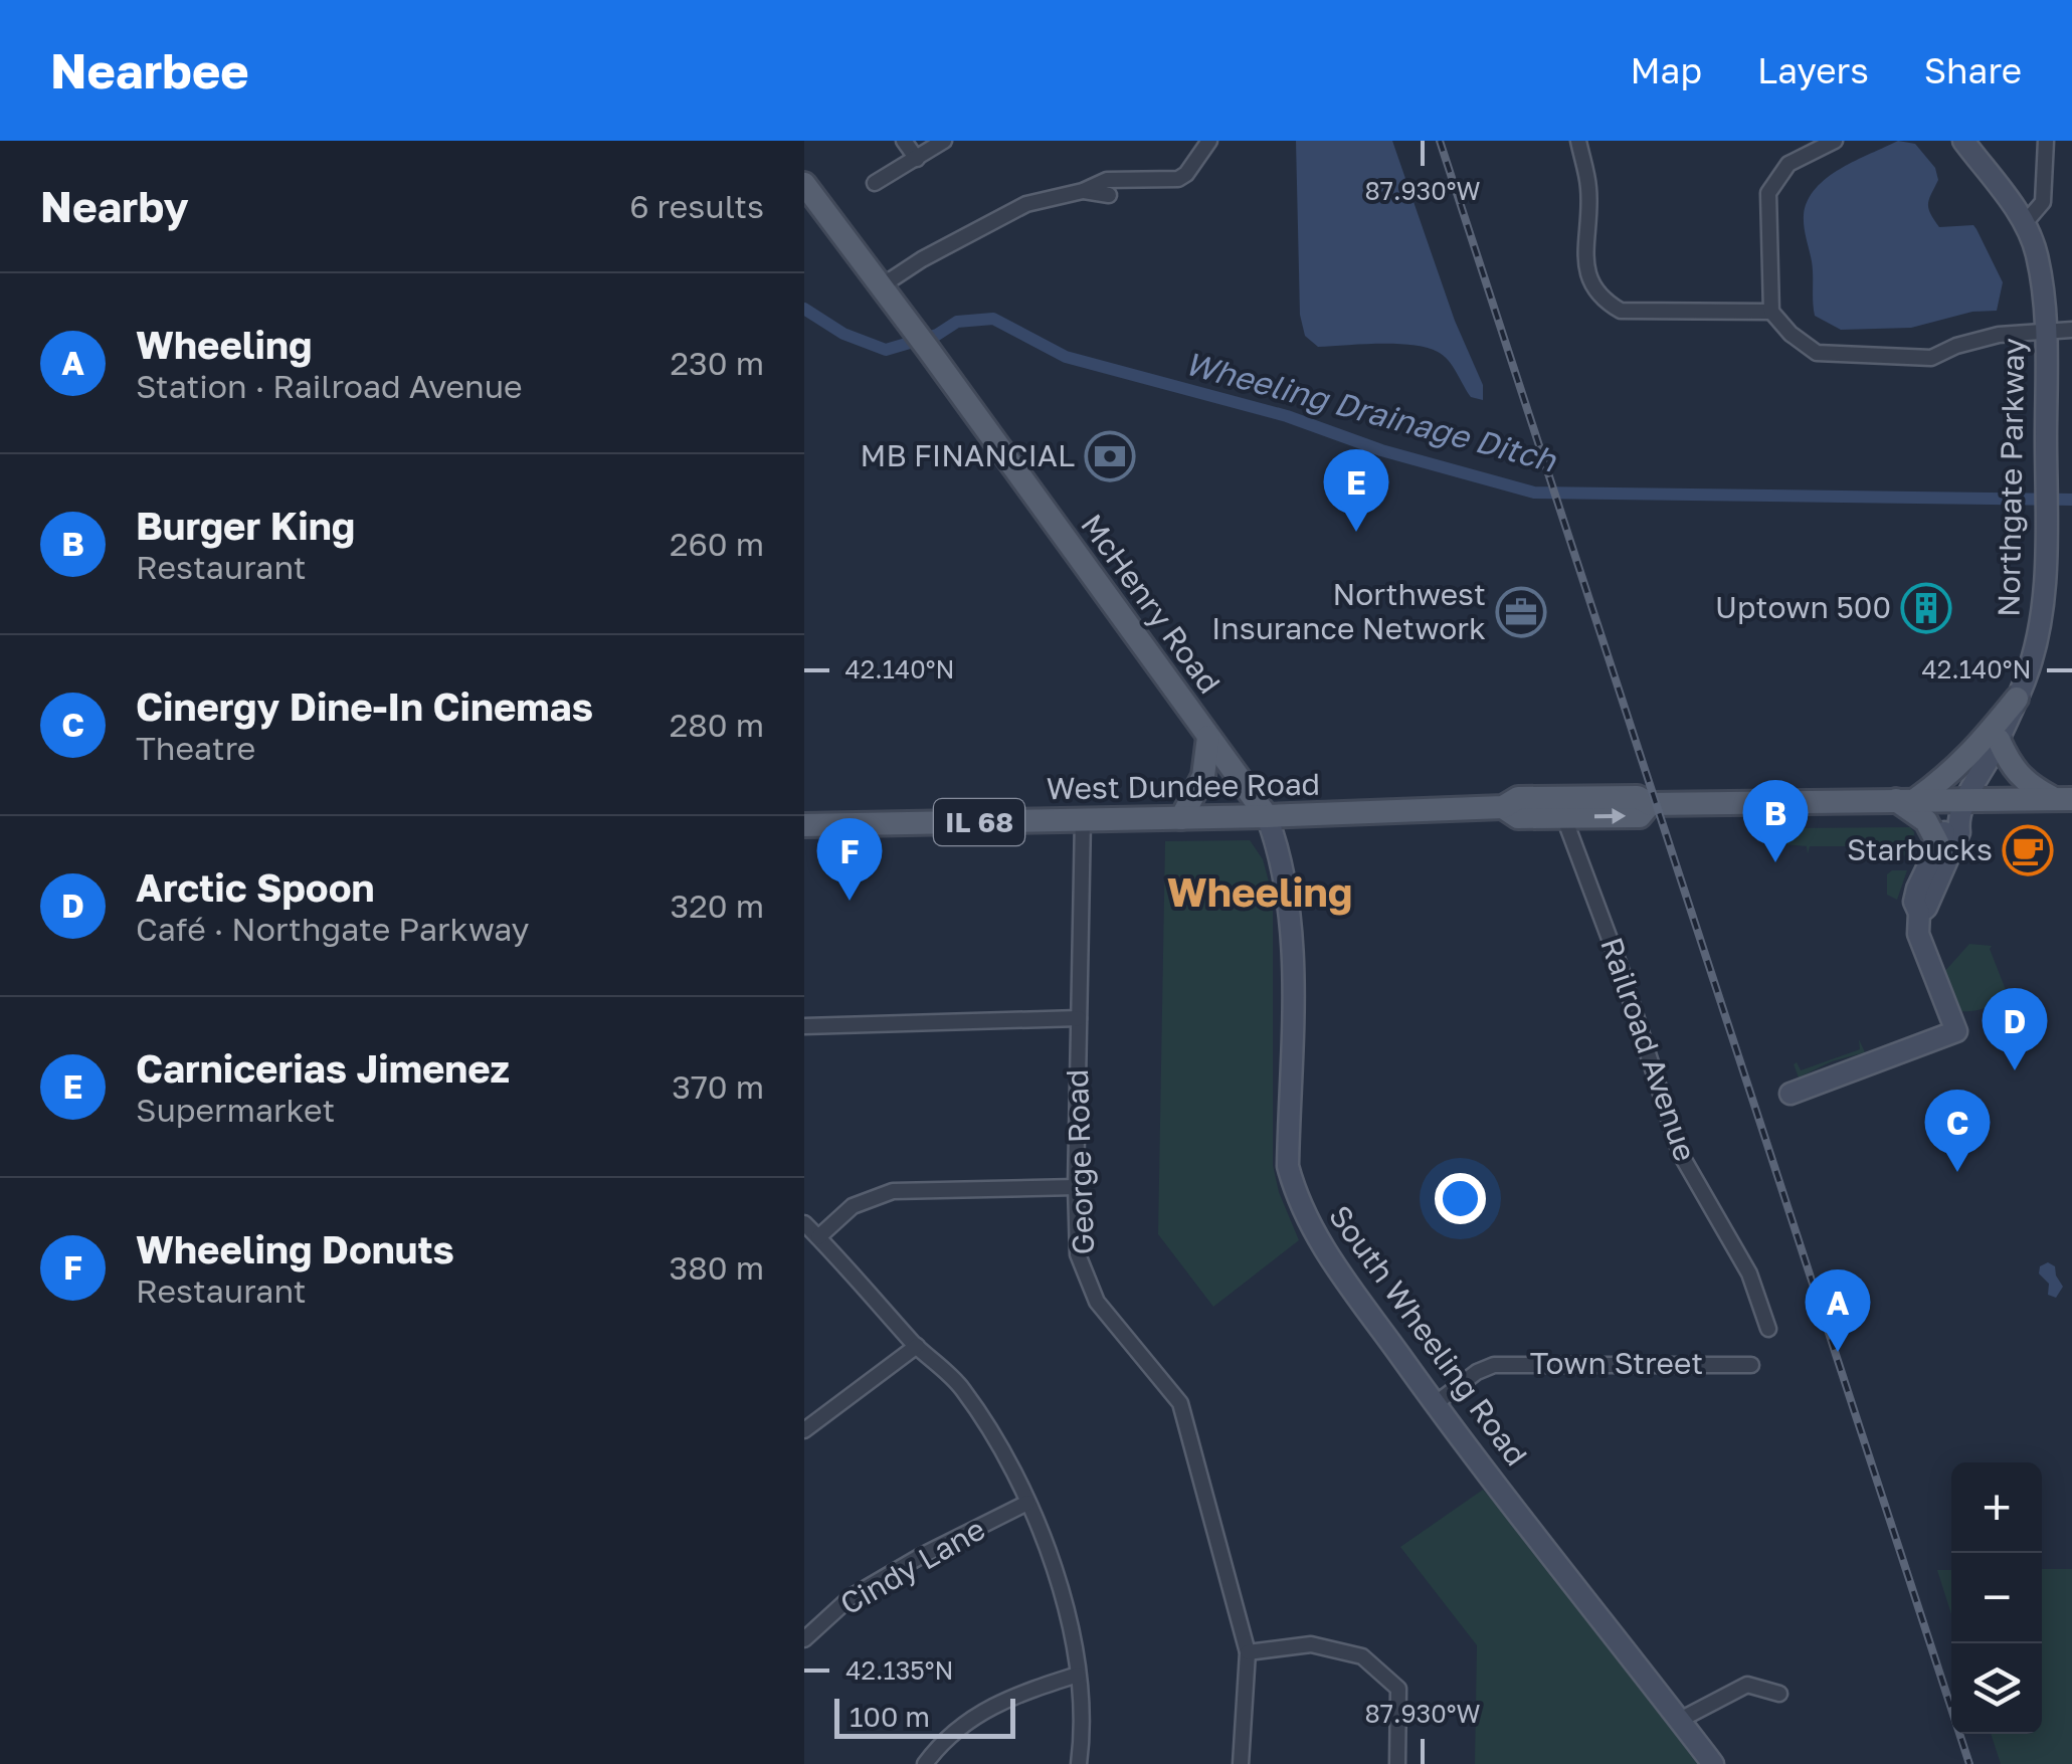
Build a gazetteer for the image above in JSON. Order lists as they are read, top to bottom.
{
  "streets": {
    "main road": ["McHenry Road", "West Dundee Road", "IL 68"],
    "street": [
      "Northgate Parkway",
      "Railroad Avenue",
      "George Road",
      "South Wheeling Road",
      "Town Street",
      "Cindy Lane"
    ]
  },
  "crossings": [
    ["Northgate Parkway", "West Dundee Road"],
    ["McHenry Road", "West Dundee Road"],
    ["McHenry Road", "South Wheeling Road"],
    ["West Dundee Road", "Railroad Avenue"],
    ["West Dundee Road", "George Road"],
    ["West Dundee Road", "South Wheeling Road"],
    ["South Wheeling Road", "Town Street"]
  ],
  "districts": ["Wheeling"],
  "water": ["Wheeling Drainage Ditch"],
  "places": {
    "bank": ["MB FINANCIAL"],
    "building": ["Uptown 500"],
    "office": ["Northwest Insurance Network"],
    "cafe": ["Starbucks"]
  },
  "scale_bar": "100 m",
  "page": {
    "header": "Nearbee",
    "nav": ["Map", "Layers", "Share"],
    "heading": ["Nearby", "6 results"],
    "list": [
      {
        "mark": "A",
        "name": "Wheeling",
        "note": "Station · Railroad Avenue",
        "value": "230 m"
      },
      {
        "mark": "B",
        "name": "Burger King",
        "note": "Restaurant",
        "value": "260 m"
      },
      {
        "mark": "C",
        "name": "Cinergy Dine-In Cinemas",
        "note": "Theatre",
        "value": "280 m"
      },
      {
        "mark": "D",
        "name": "Arctic Spoon",
        "note": "Café · Northgate Parkway",
        "value": "320 m"
      },
      {
        "mark": "E",
        "name": "Carnicerias Jimenez",
        "note": "Supermarket",
        "value": "370 m"
      },
      {
        "mark": "F",
        "name": "Wheeling Donuts",
        "note": "Restaurant",
        "value": "380 m"
      }
    ],
    "pins": [
      "E",
      "B",
      "F",
      "D",
      "C",
      "A"
    ],
    "map_buttons": ["+", "−"],
    "scale": "100 m"
  },
  "coordinates": ["87.930°W", "42.140°N", "42.135°N"]
}
